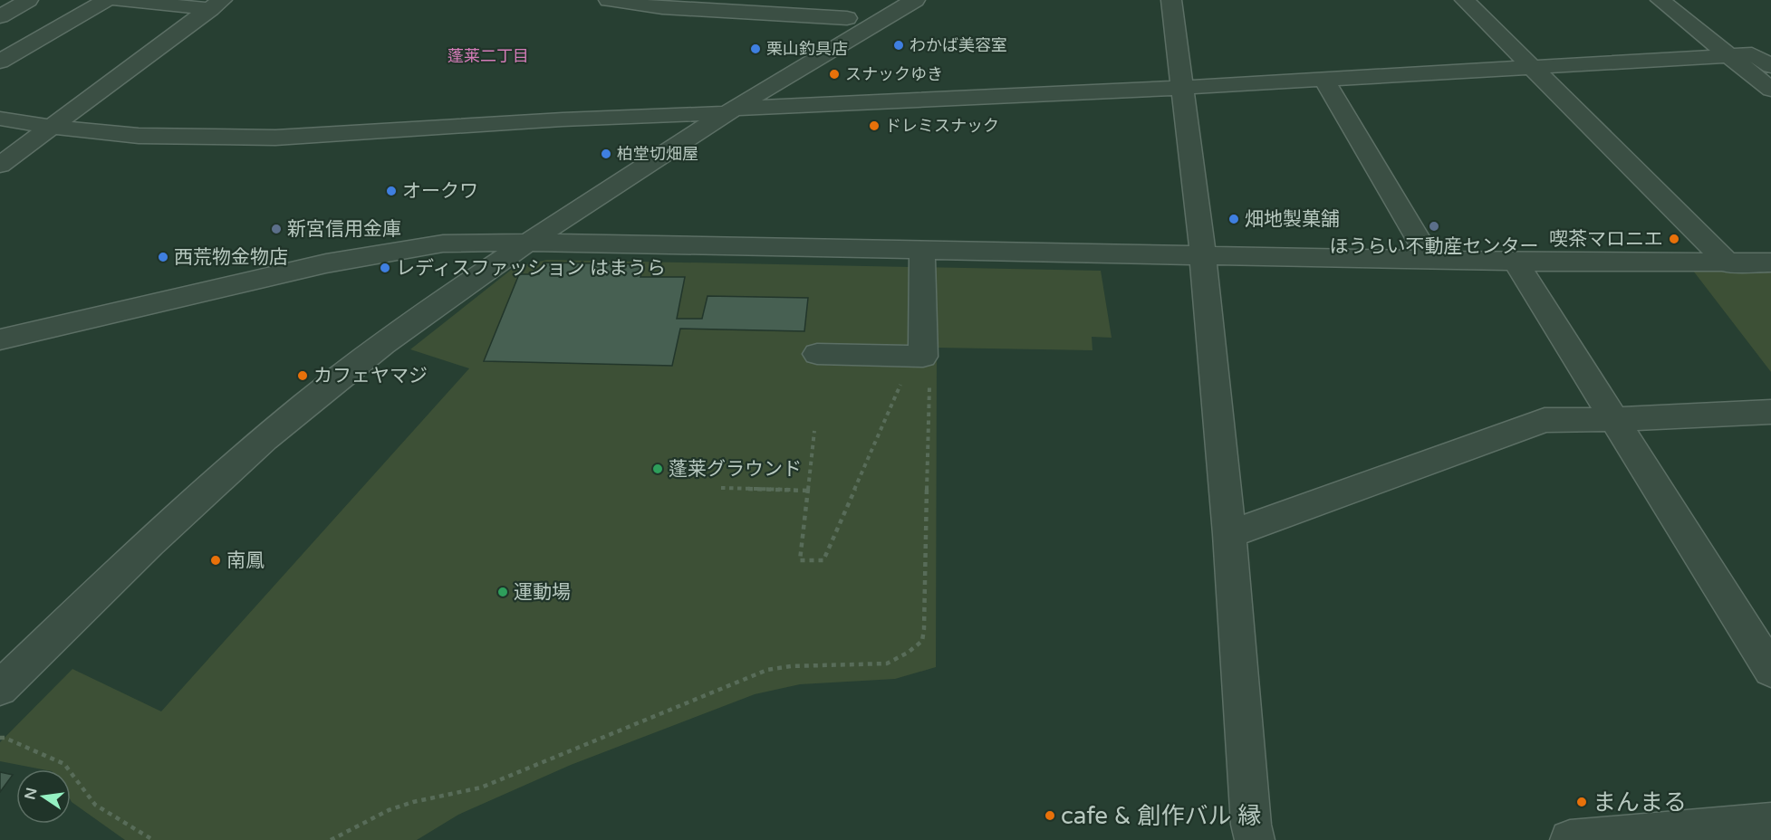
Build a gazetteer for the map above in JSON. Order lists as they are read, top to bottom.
{
  "districts": ["蓬莱二丁目"],
  "places": [
    "わかば美容室",
    "栗山釣具店",
    "スナックゆき",
    "ドレミスナック",
    "柏堂切畑屋",
    "オークワ",
    "畑地製菓舗",
    "ほうらい不動産センター",
    "新宮信用金庫",
    "喫茶マロニエ",
    "西荒物金物店",
    "レディスファッション はまうら",
    "カフェヤマジ",
    "蓬莱グラウンド",
    "南鳳",
    "運動場",
    "まんまる",
    "cafe & 創作バル 縁"
  ],
  "north": "left"
}
